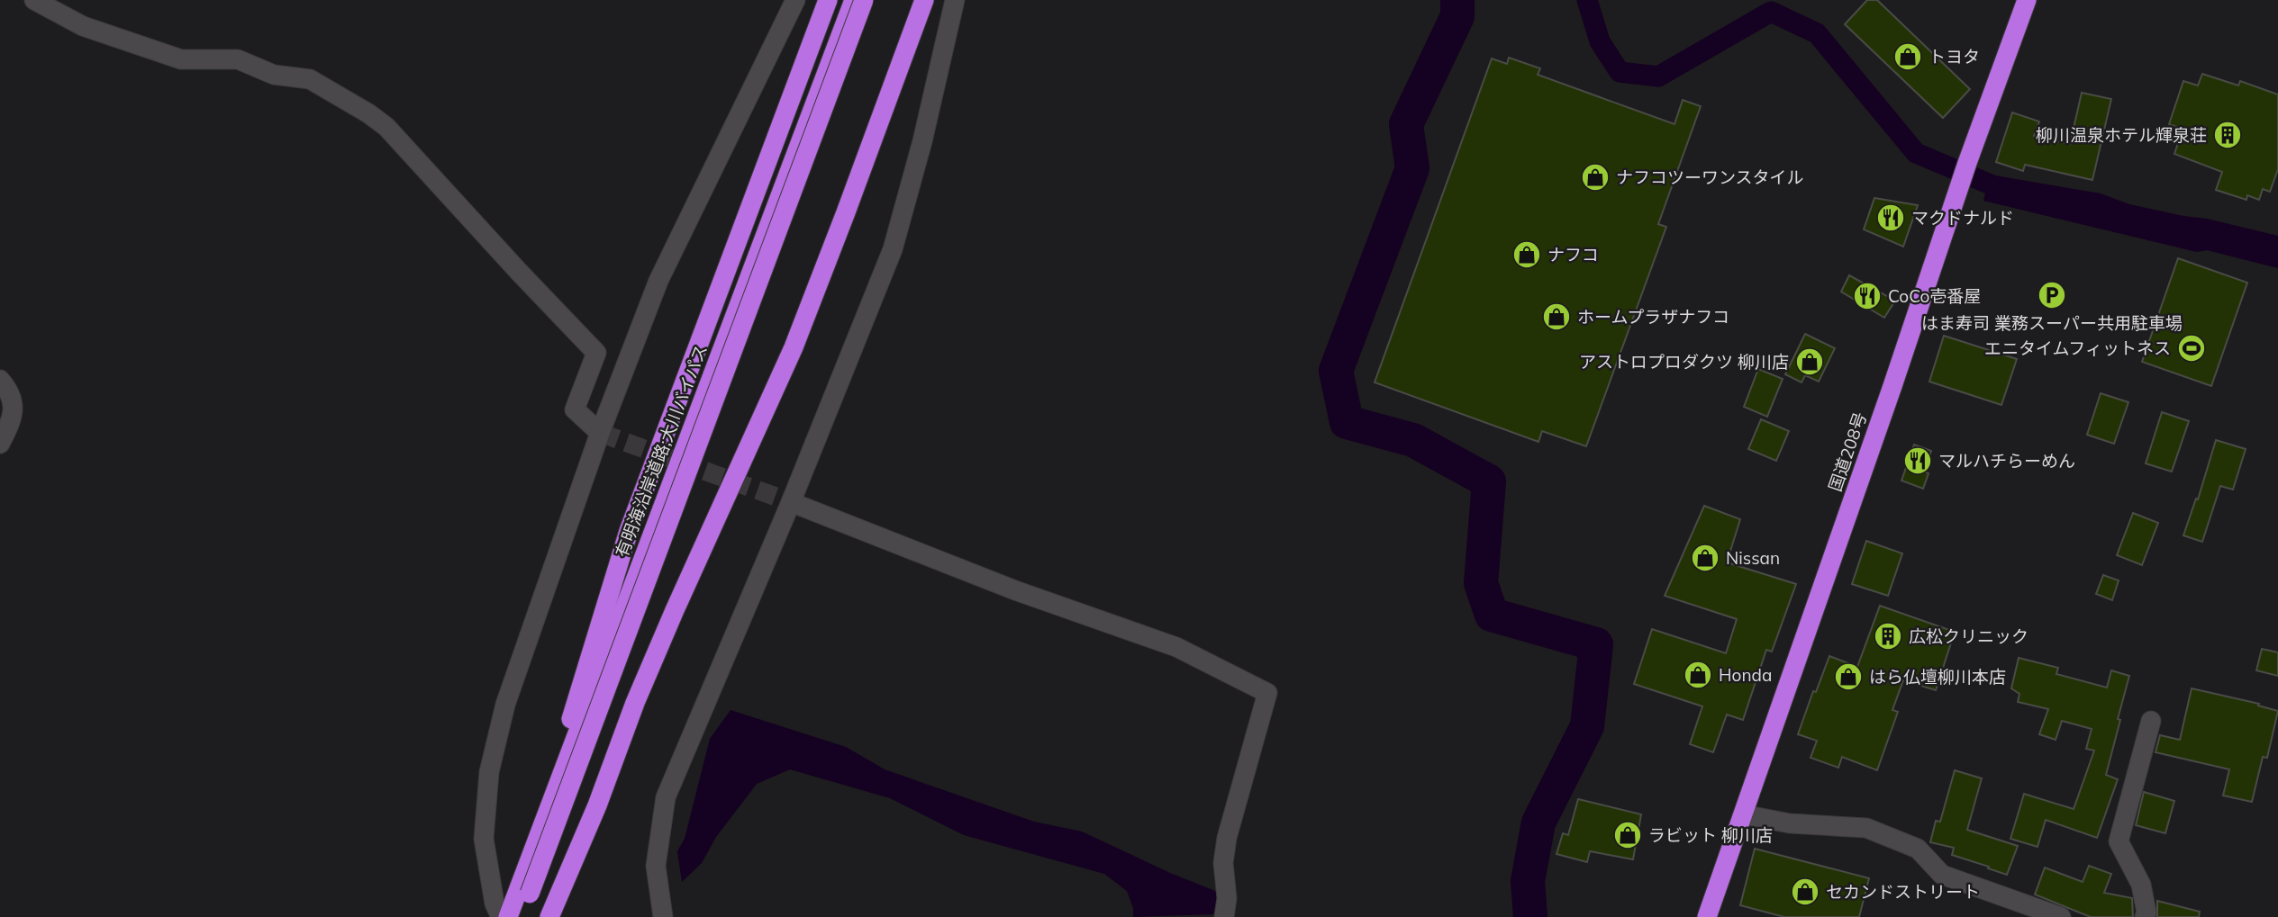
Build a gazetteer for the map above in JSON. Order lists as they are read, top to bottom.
{
  "streets": {
    "highway": ["有明海沿岸道路;大川バイパス", "国道208号"]
  },
  "places": {
    "shop": [
      "トヨタ",
      "ナフコツーワンスタイル",
      "ナフコ",
      "ホームプラザナフコ",
      "アストロプロダクツ 柳川店",
      "Nissan",
      "Honda",
      "はら仏壇柳川本店",
      "ラビット 柳川店",
      "セカンドストリート"
    ],
    "building": ["柳川温泉ホテル輝泉荘", "広松クリニック"],
    "restaurant": ["マクドナルド", "CoCo壱番屋", "マルハチらーめん"],
    "parking": ["はま寿司 業務スーパー共用駐車場"],
    "sports": ["エニタイムフィットネス"]
  }
}
